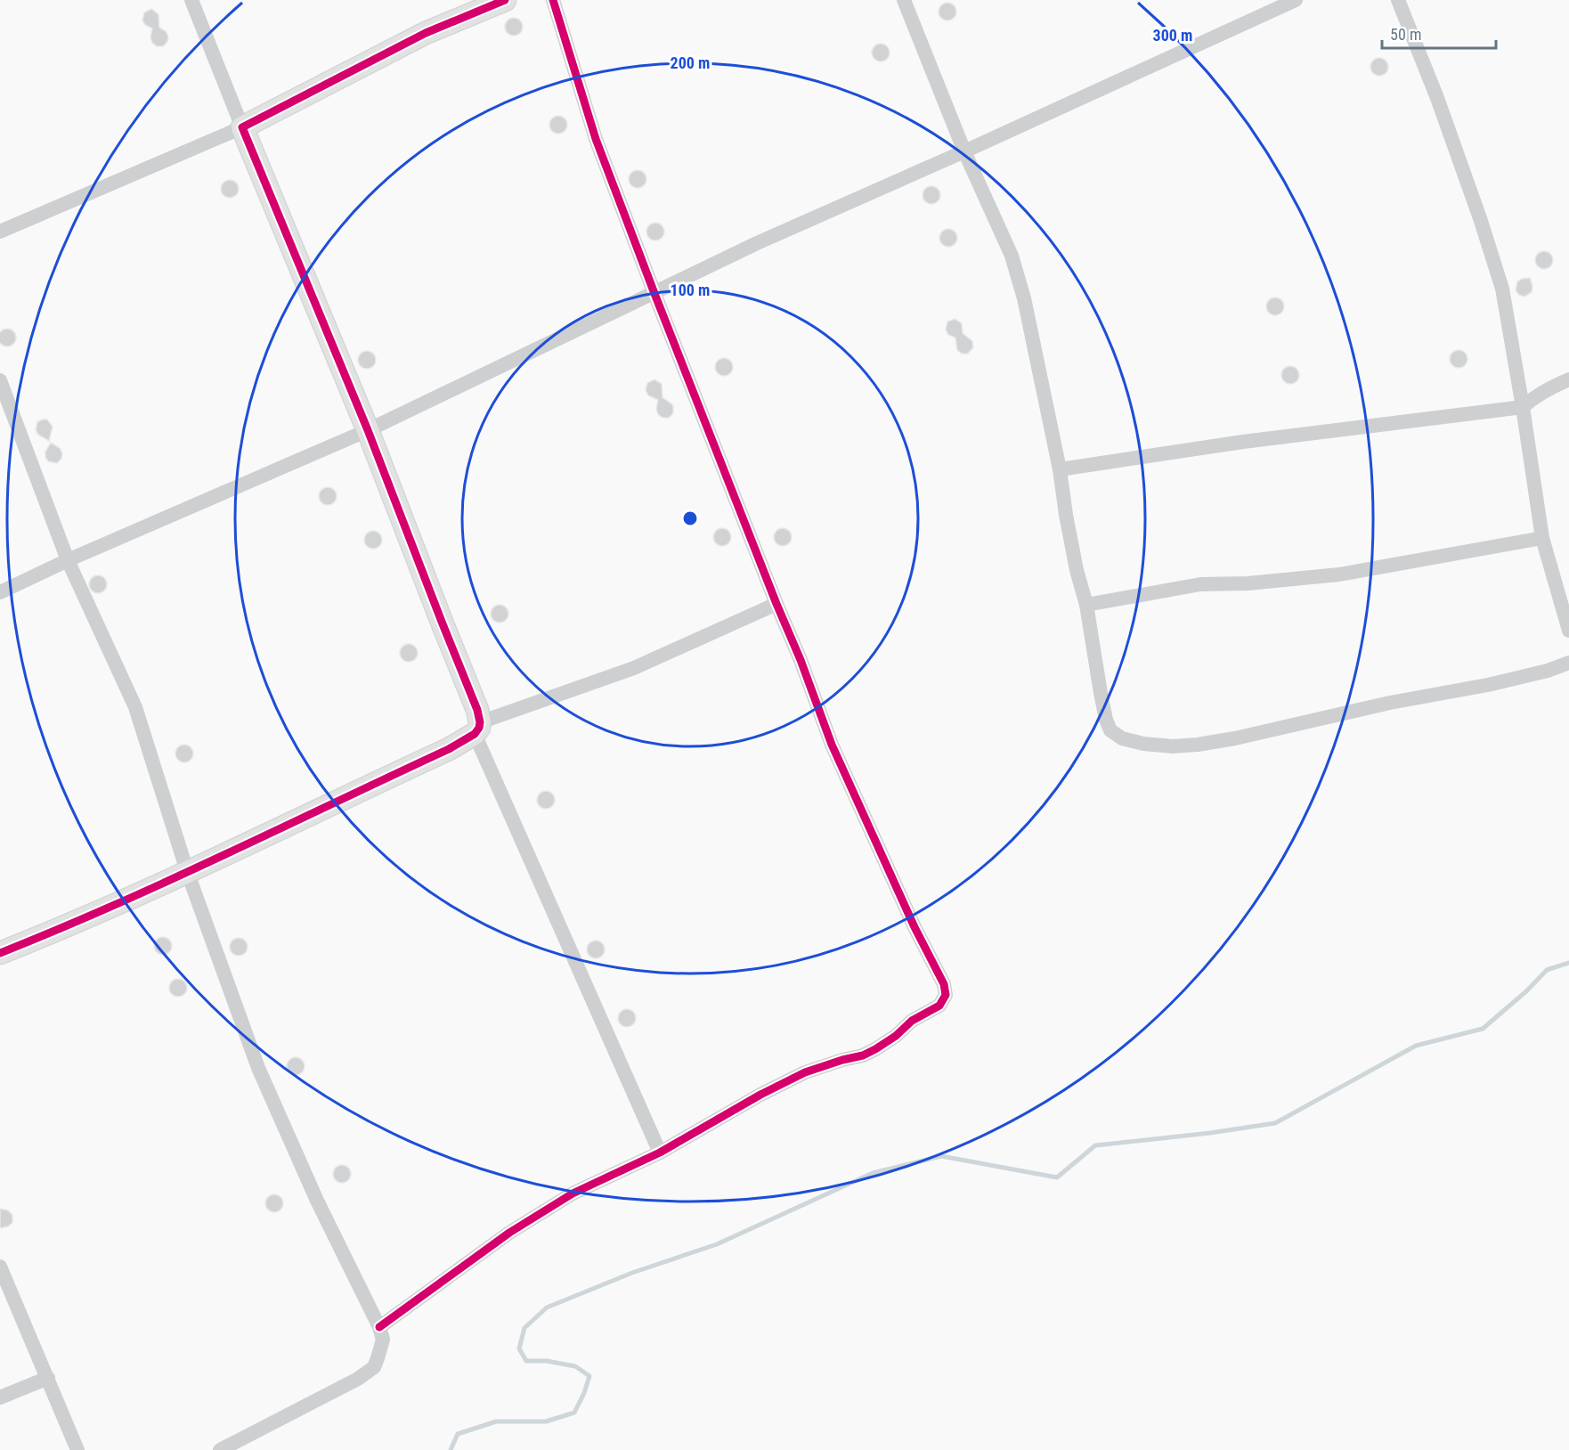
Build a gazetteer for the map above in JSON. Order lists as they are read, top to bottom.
{
  "scale_bar": "50 m",
  "rings": ["300 m", "200 m", "100 m"]
}
